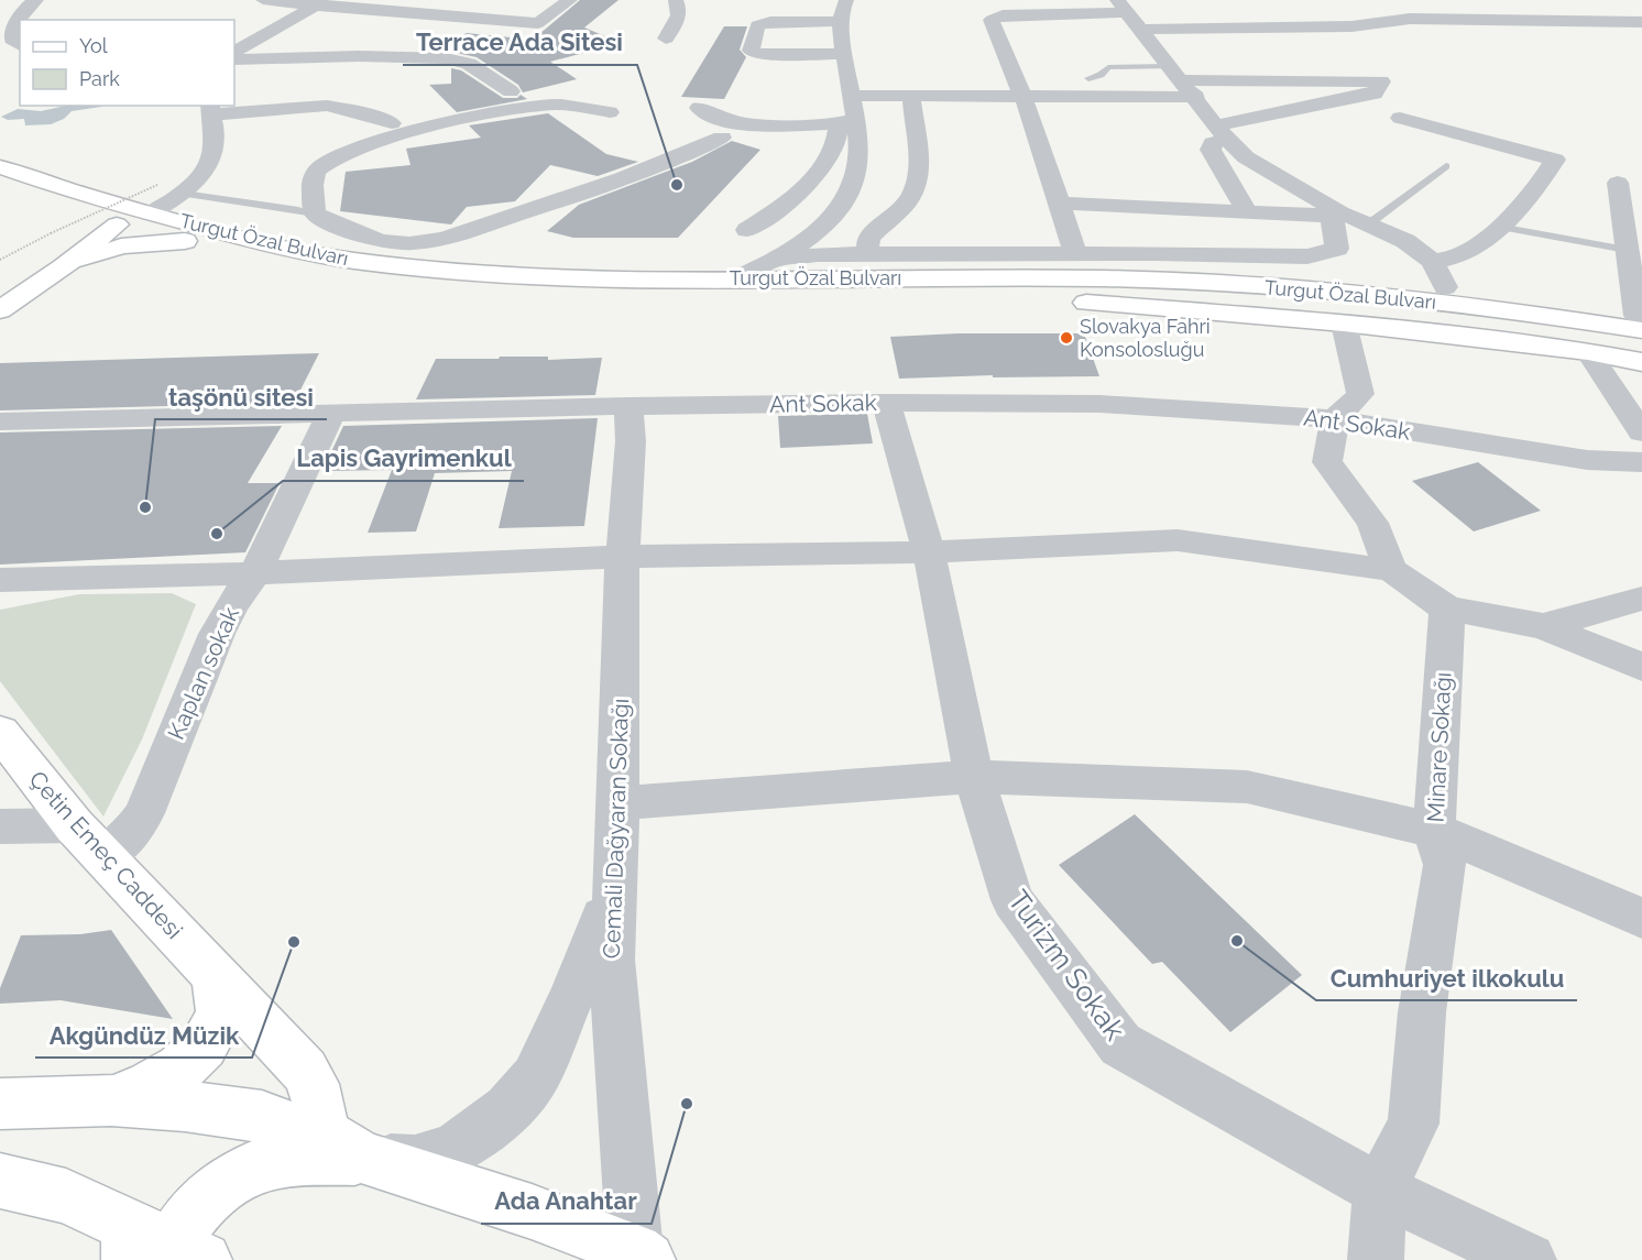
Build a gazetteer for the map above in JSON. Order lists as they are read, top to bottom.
{
  "streets": {
    "main road": ["Turgut Özal Bulvarı", "Çetin Emeç Caddesi"],
    "street": [
      "Ant Sokak",
      "Kaplan sokak",
      "Minare Sokağı",
      "Cemali Dağyaran Sokağı",
      "Turizm Sokak"
    ]
  },
  "crossings": [
    ["Ant Sokak", "Kaplan sokak"],
    ["Ant Sokak", "Cemali Dağyaran Sokağı"],
    ["Ant Sokak", "Turizm Sokak"],
    ["Kaplan sokak", "Çetin Emeç Caddesi"],
    ["Minare Sokağı", "Turizm Sokak"]
  ],
  "places": [
    "Terrace Ada Sitesi",
    "Slovakya Fahri Konsolosluğu",
    "taşönü sitesi",
    "Lapis Gayrimenkul",
    "Cumhuriyet ilkokulu",
    "Akgündüz Müzik",
    "Ada Anahtar"
  ],
  "legend": ["Yol", "Park"]
}
